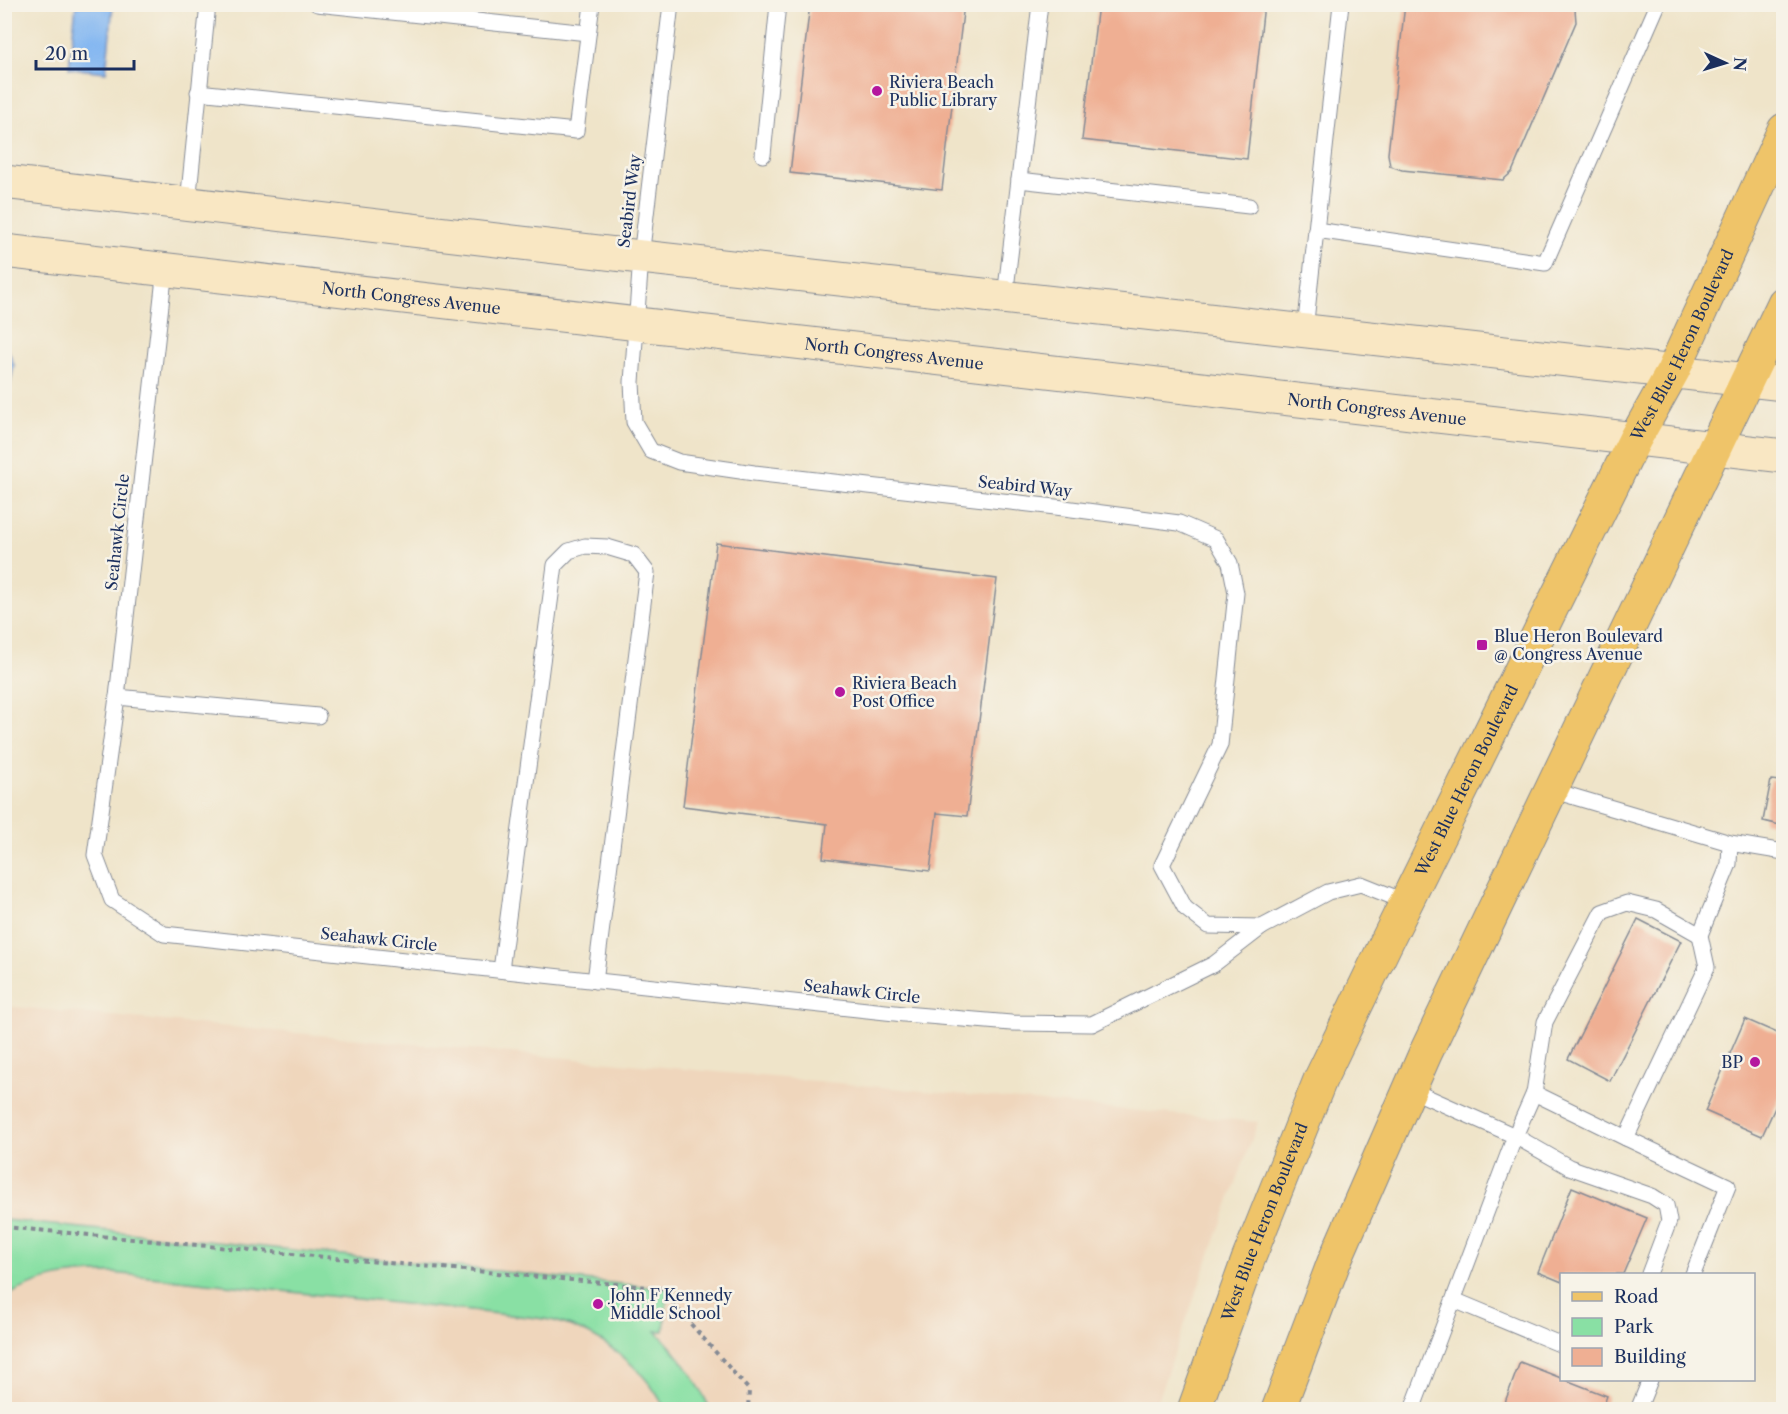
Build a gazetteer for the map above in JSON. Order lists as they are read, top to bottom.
{
  "streets": {
    "main road": ["West Blue Heron Boulevard"],
    "street": ["North Congress Avenue"],
    "lane": ["Seabird Way", "Seahawk Circle"]
  },
  "crossings": [
    ["Seabird Way", "North Congress Avenue"],
    ["Seabird Way", "West Blue Heron Boulevard"],
    ["Seabird Way", "Seahawk Circle"],
    ["North Congress Avenue", "West Blue Heron Boulevard"],
    ["North Congress Avenue", "Seahawk Circle"]
  ],
  "places": {
    "other": [
      "Riviera Beach Public Library",
      "Riviera Beach Post Office",
      "BP",
      "John F Kennedy Middle School"
    ],
    "transit": ["Blue Heron Boulevard @ Congress Avenue"]
  },
  "legend": ["Road", "Park", "Building"],
  "scale_bar": "20 m",
  "north": "right"
}
